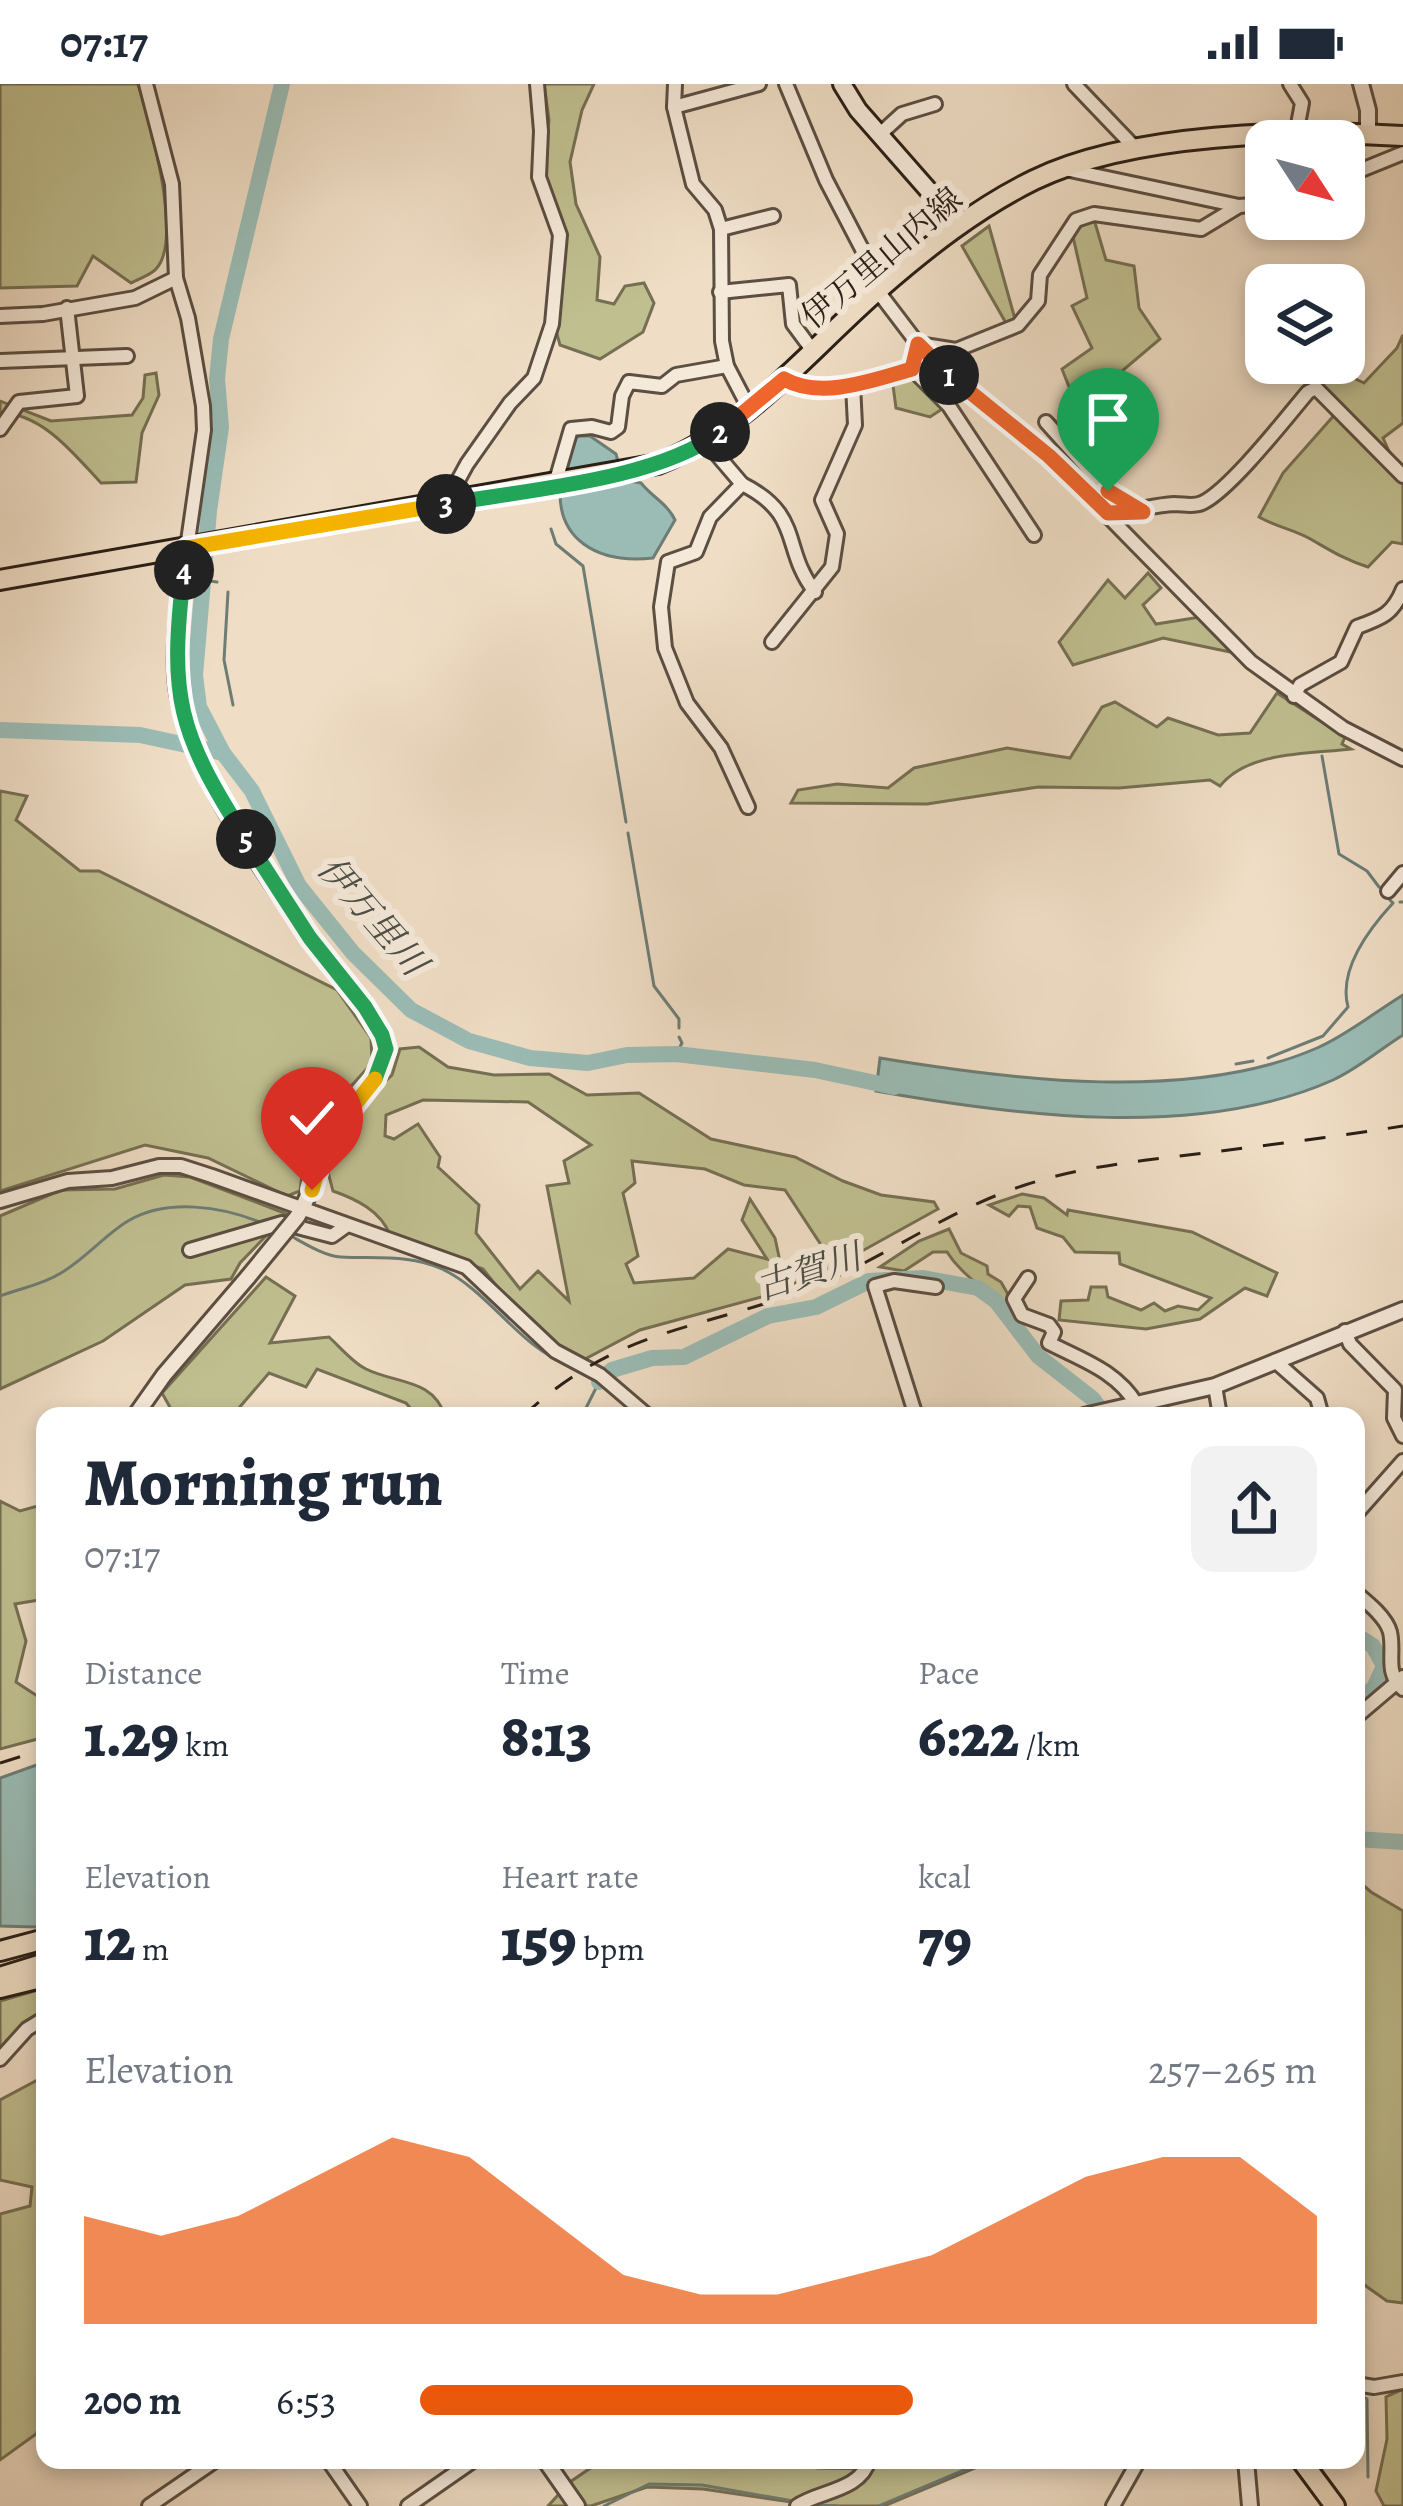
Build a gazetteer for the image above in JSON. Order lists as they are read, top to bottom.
{
  "streets": {
    "main road": ["伊万里山内線"]
  },
  "water": ["伊万里川", "古賀川"],
  "north": "bottom right",
  "page": {
    "status": "07:17",
    "pins": [
      "1",
      "2",
      "3",
      "4",
      "5"
    ],
    "heading": ["Morning run", "07:17"],
    "stats": [
      ["Distance", "1.29 km"],
      ["Time", "8:13"],
      ["Pace", "6:22 /km"],
      ["Elevation", "12 m"],
      ["Heart rate", "159 bpm"],
      ["kcal", "79"]
    ],
    "chart": ["Elevation", "257–265 m"],
    "list": [
      {
        "name": "200 m",
        "note": "6:53"
      }
    ]
  }
}
